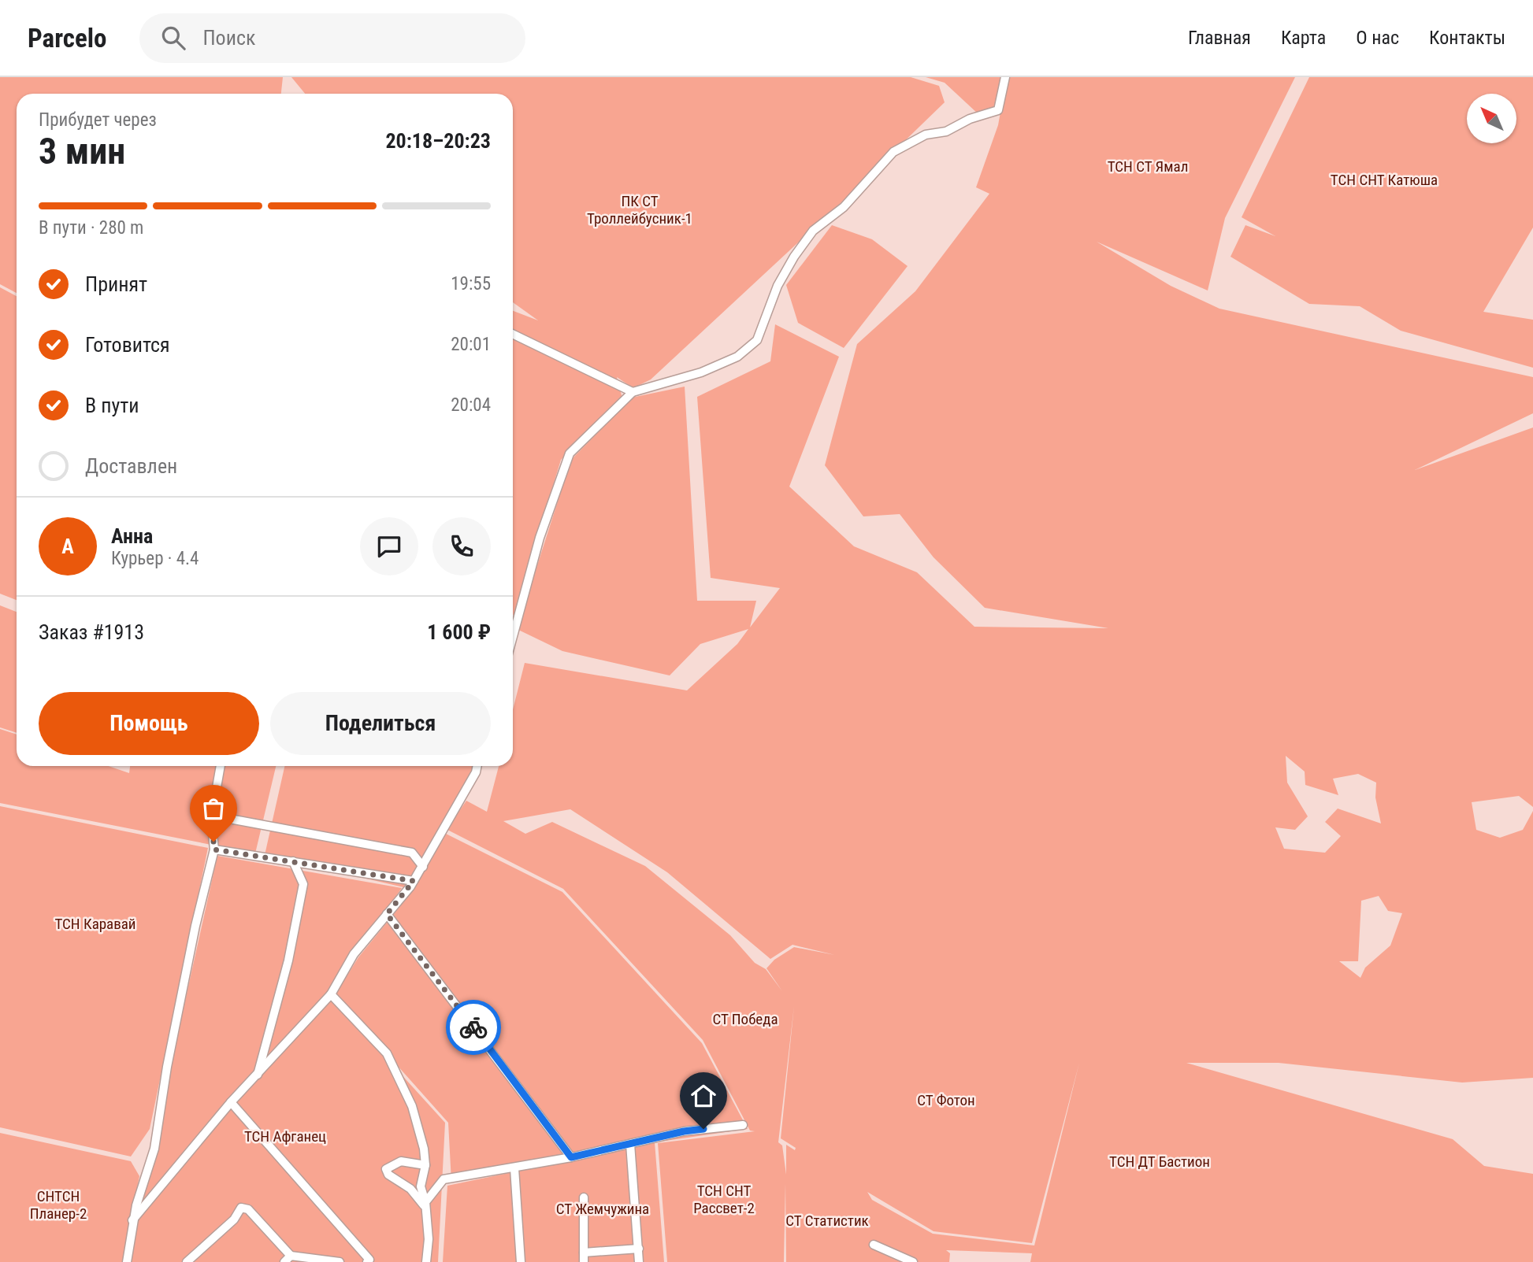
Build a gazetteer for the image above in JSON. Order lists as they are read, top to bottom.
{
  "parks": [
    "ТСН СТ Ямал",
    "ТСН СНТ Катюша",
    "ПК СТ Троллейбусник-1",
    "ТСН Каравай",
    "СТ Победа",
    "СТ Фотон",
    "ТСН Афганец",
    "ТСН ДТ Бастион",
    "ТСН СНТ Рассвет-2",
    "СНТСН Планер-2",
    "СТ Жемчужина",
    "СТ Статистик"
  ],
  "north": "top left",
  "page": {
    "header": "Parcelo",
    "search": "Поиск",
    "nav": [
      "Главная",
      "Карта",
      "О нас",
      "Контакты"
    ],
    "heading": ["3 мин", "Прибудет через", "20:18–20:23"],
    "panel": [
      "Анна",
      "Курьер · 4.4",
      "Заказ #1913",
      "1 600 ₽"
    ],
    "bar": "В пути · 280 m",
    "list": [
      ["Принят", "19:55"],
      ["Готовится", "20:01"],
      ["В пути", "20:04"],
      "Доставлен"
    ],
    "round": "А",
    "buttons": ["Помощь", "Поделиться"]
  }
}
